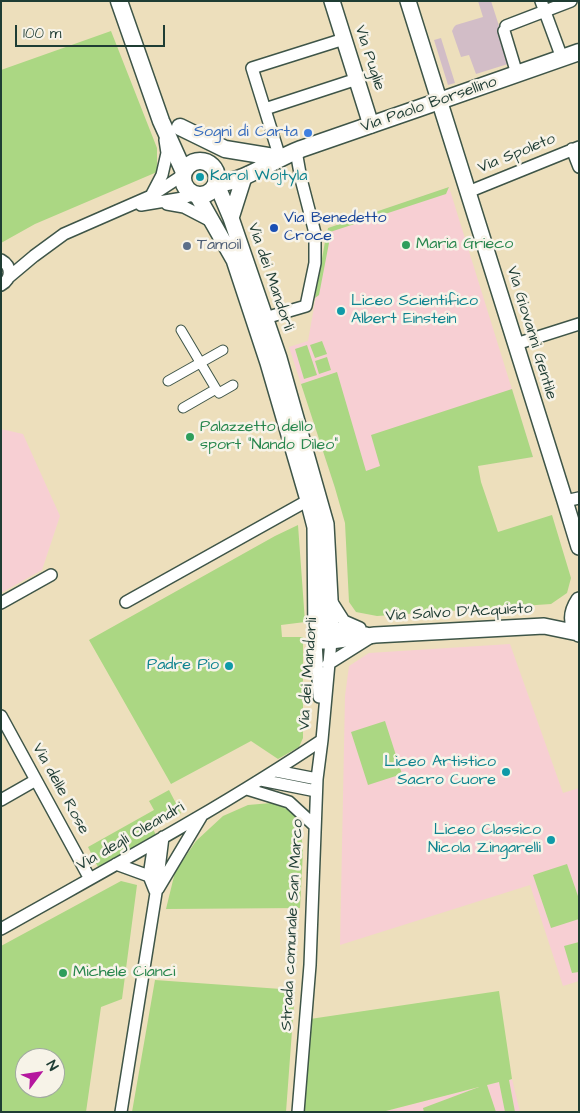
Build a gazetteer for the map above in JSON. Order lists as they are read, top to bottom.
{
  "streets": {
    "main road": ["Via Paolo Borsellino"],
    "street": [
      "Via Puglie",
      "Via Spoleto",
      "Via dei Mandorli",
      "Via Giovanni Gentile",
      "Via Salvo D'Acquisto",
      "Via delle Rose",
      "Via degli Oleandri",
      "Strada comunale San Marco"
    ]
  },
  "crossings": [
    ["Via Puglie", "Via Paolo Borsellino"],
    ["Via Paolo Borsellino", "Via dei Mandorli"],
    ["Via Paolo Borsellino", "Via Giovanni Gentile"],
    ["Via Spoleto", "Via Giovanni Gentile"],
    ["Via dei Mandorli", "Via Salvo D'Acquisto"],
    ["Via dei Mandorli", "Via degli Oleandri"],
    ["Via dei Mandorli", "Strada comunale San Marco"],
    ["Via delle Rose", "Via degli Oleandri"],
    ["Via degli Oleandri", "Strada comunale San Marco"]
  ],
  "places": [
    "Sogni di Carta",
    "Karol Wojtyla",
    "Via Benedetto Croce",
    "Maria Grieco",
    "Tamoil",
    "Liceo Scientifico Albert Einstein",
    "Palazzetto dello sport \"Nando Dileo\"",
    "Padre Pio",
    "Liceo Artistico Sacro Cuore",
    "Liceo Classico Nicola Zingarelli",
    "Michele Cianci"
  ],
  "scale_bar": "100 m",
  "north": "top right"
}
